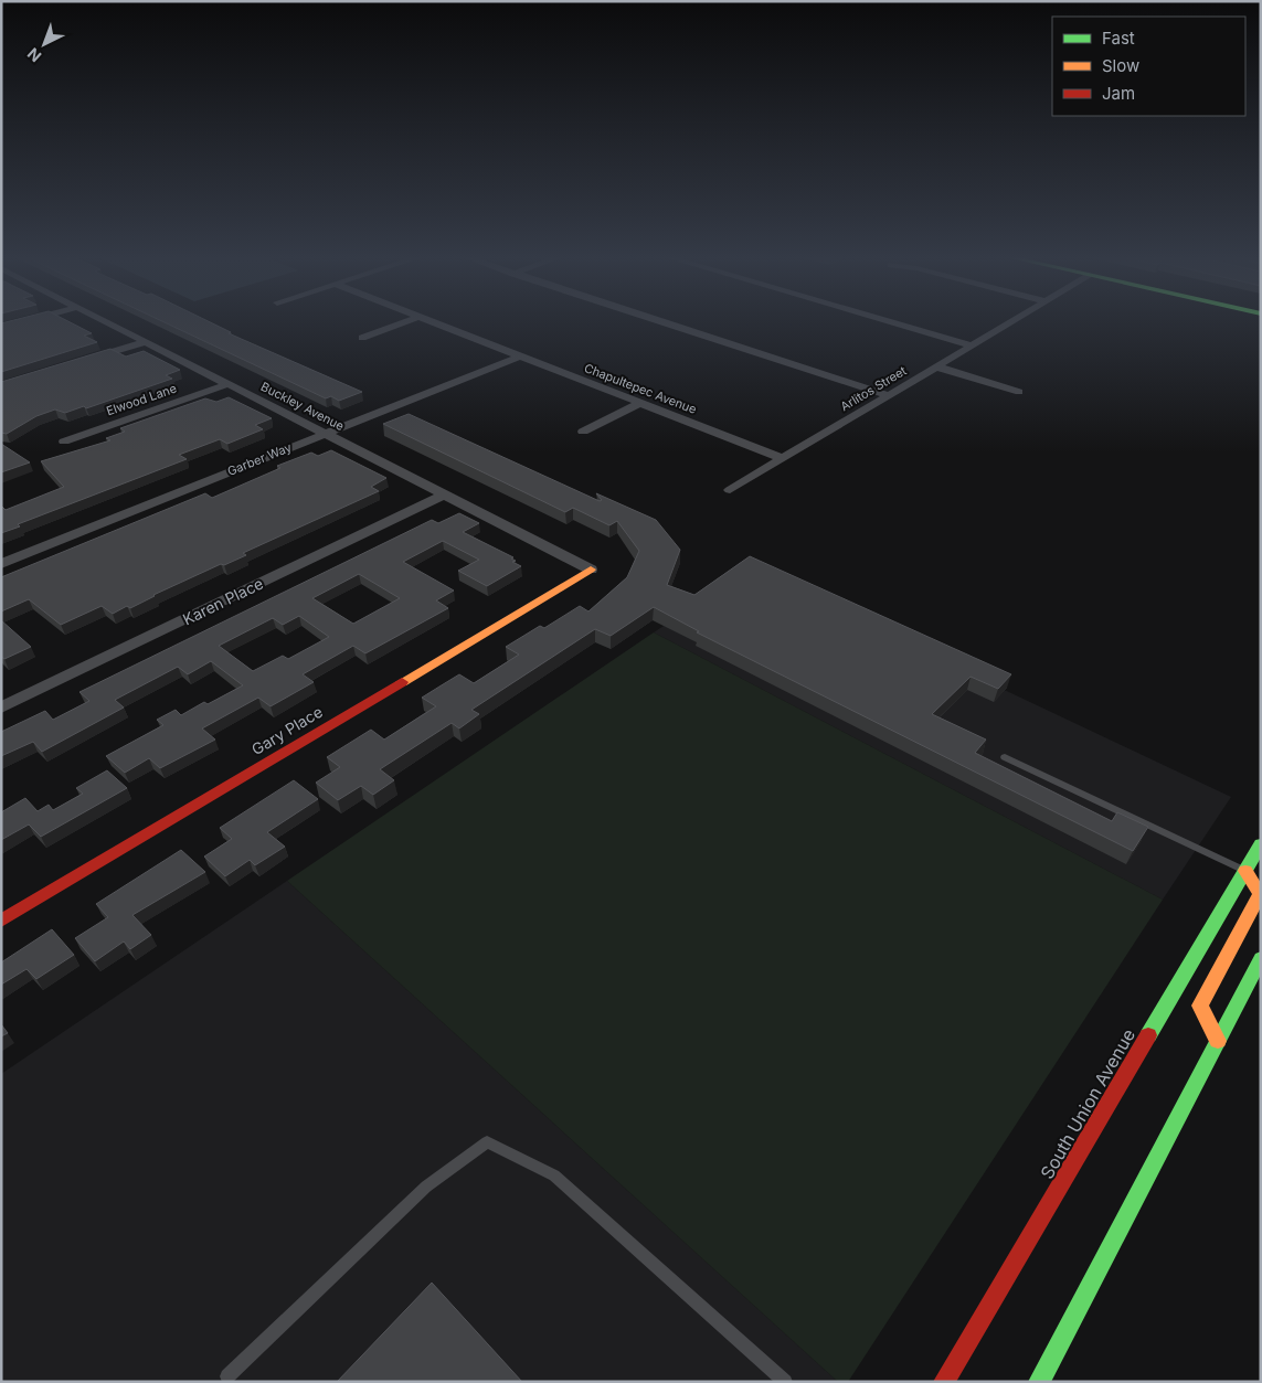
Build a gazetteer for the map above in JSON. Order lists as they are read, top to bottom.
{
  "streets": {
    "main road": ["Gary Place", "South Union Avenue"],
    "street": [
      "Chapultepec Avenue",
      "Arlitos Street",
      "Elwood Lane",
      "Buckley Avenue",
      "Garber Way",
      "Karen Place"
    ]
  },
  "crossings": [
    ["Chapultepec Avenue", "Arlitos Street"],
    ["Chapultepec Avenue", "Garber Way"],
    ["Elwood Lane", "Buckley Avenue"],
    ["Buckley Avenue", "Garber Way"],
    ["Buckley Avenue", "Karen Place"],
    ["Buckley Avenue", "Gary Place"]
  ],
  "legend": ["Fast", "Slow", "Jam"],
  "north": "bottom left"
}
